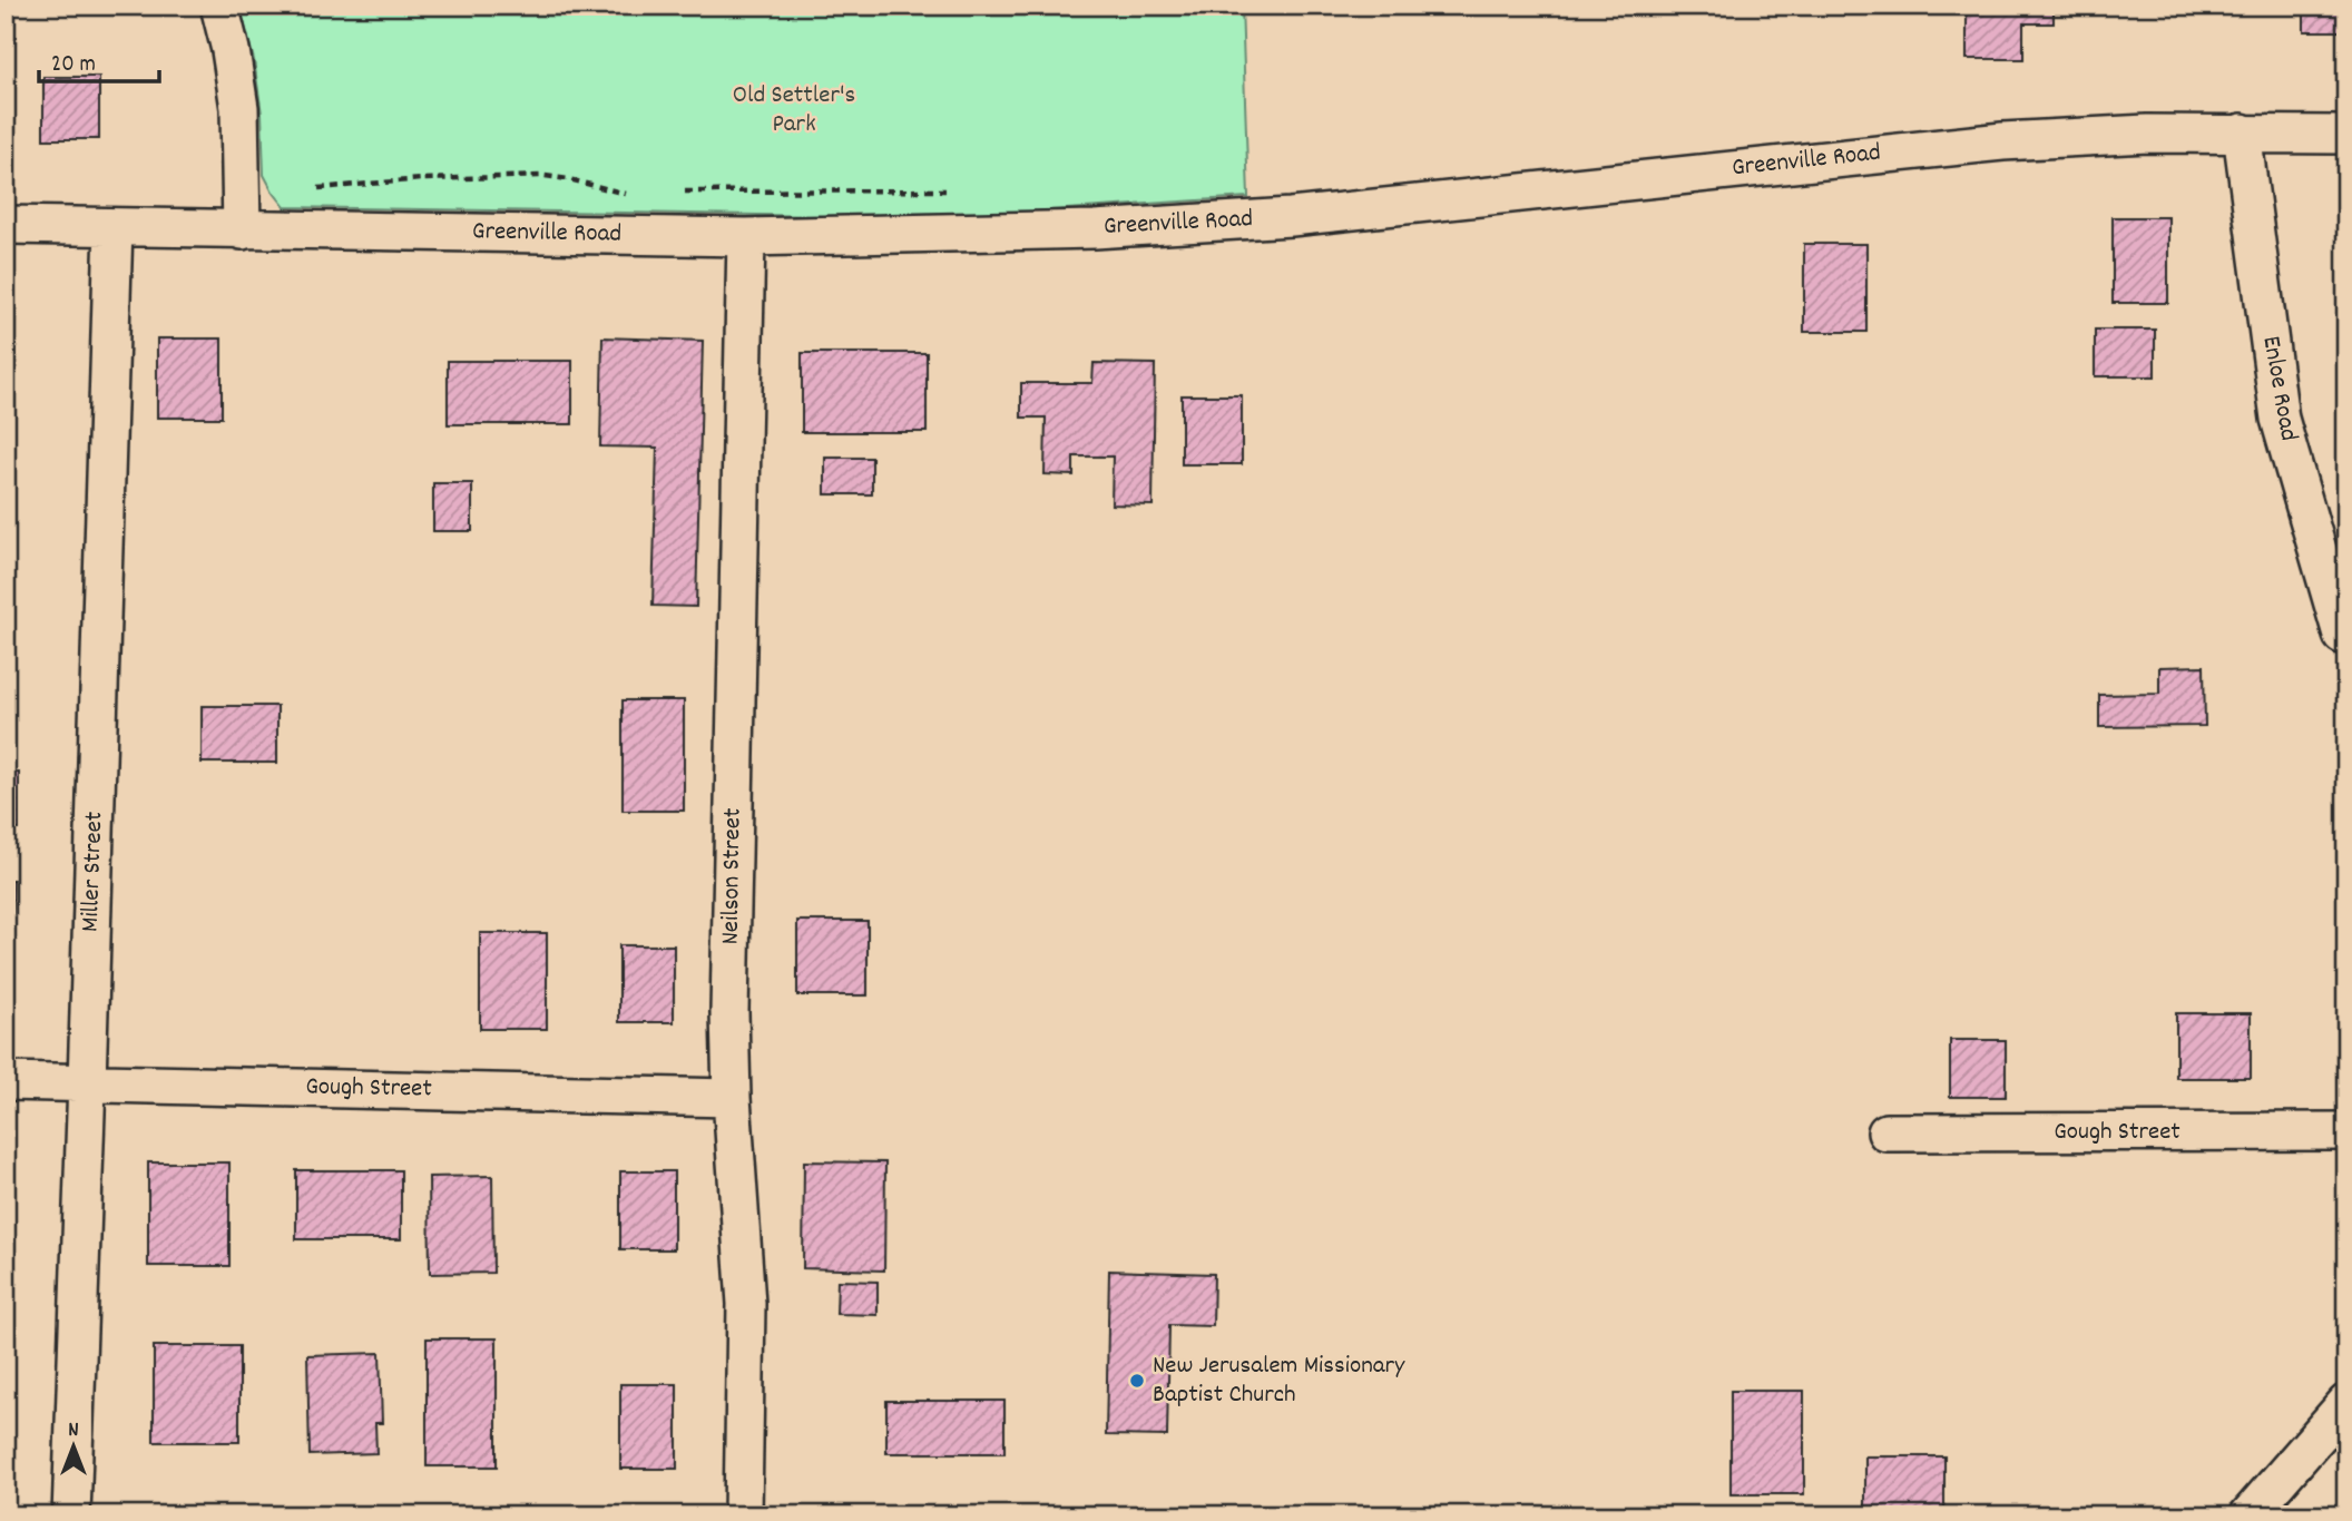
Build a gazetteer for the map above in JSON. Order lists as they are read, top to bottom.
{
  "streets": {
    "street": [
      "Greenville Road",
      "Enloe Road",
      "Miller Street",
      "Neilson Street",
      "Gough Street"
    ]
  },
  "crossings": [
    ["Greenville Road", "Enloe Road"],
    ["Greenville Road", "Miller Street"],
    ["Greenville Road", "Neilson Street"],
    ["Miller Street", "Gough Street"],
    ["Neilson Street", "Gough Street"]
  ],
  "parks": ["Old Settler's Park"],
  "places": ["New Jerusalem Missionary Baptist Church"],
  "scale_bar": "20 m",
  "north": "top"
}
